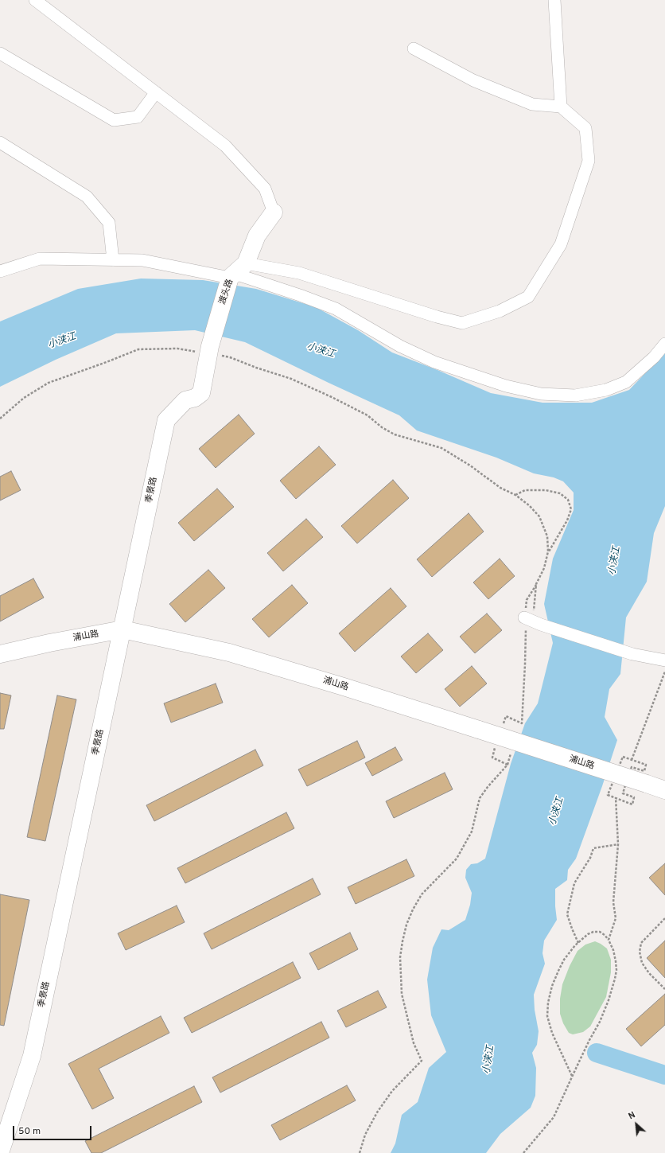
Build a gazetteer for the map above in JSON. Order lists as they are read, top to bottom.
{
  "streets": {
    "street": ["渡头路", "季景路", "浦山路"]
  },
  "crossings": [
    ["渡头路", "季景路"],
    ["季景路", "浦山路"]
  ],
  "water": ["小浃江"],
  "scale_bar": "50 m",
  "north": "top left"
}
